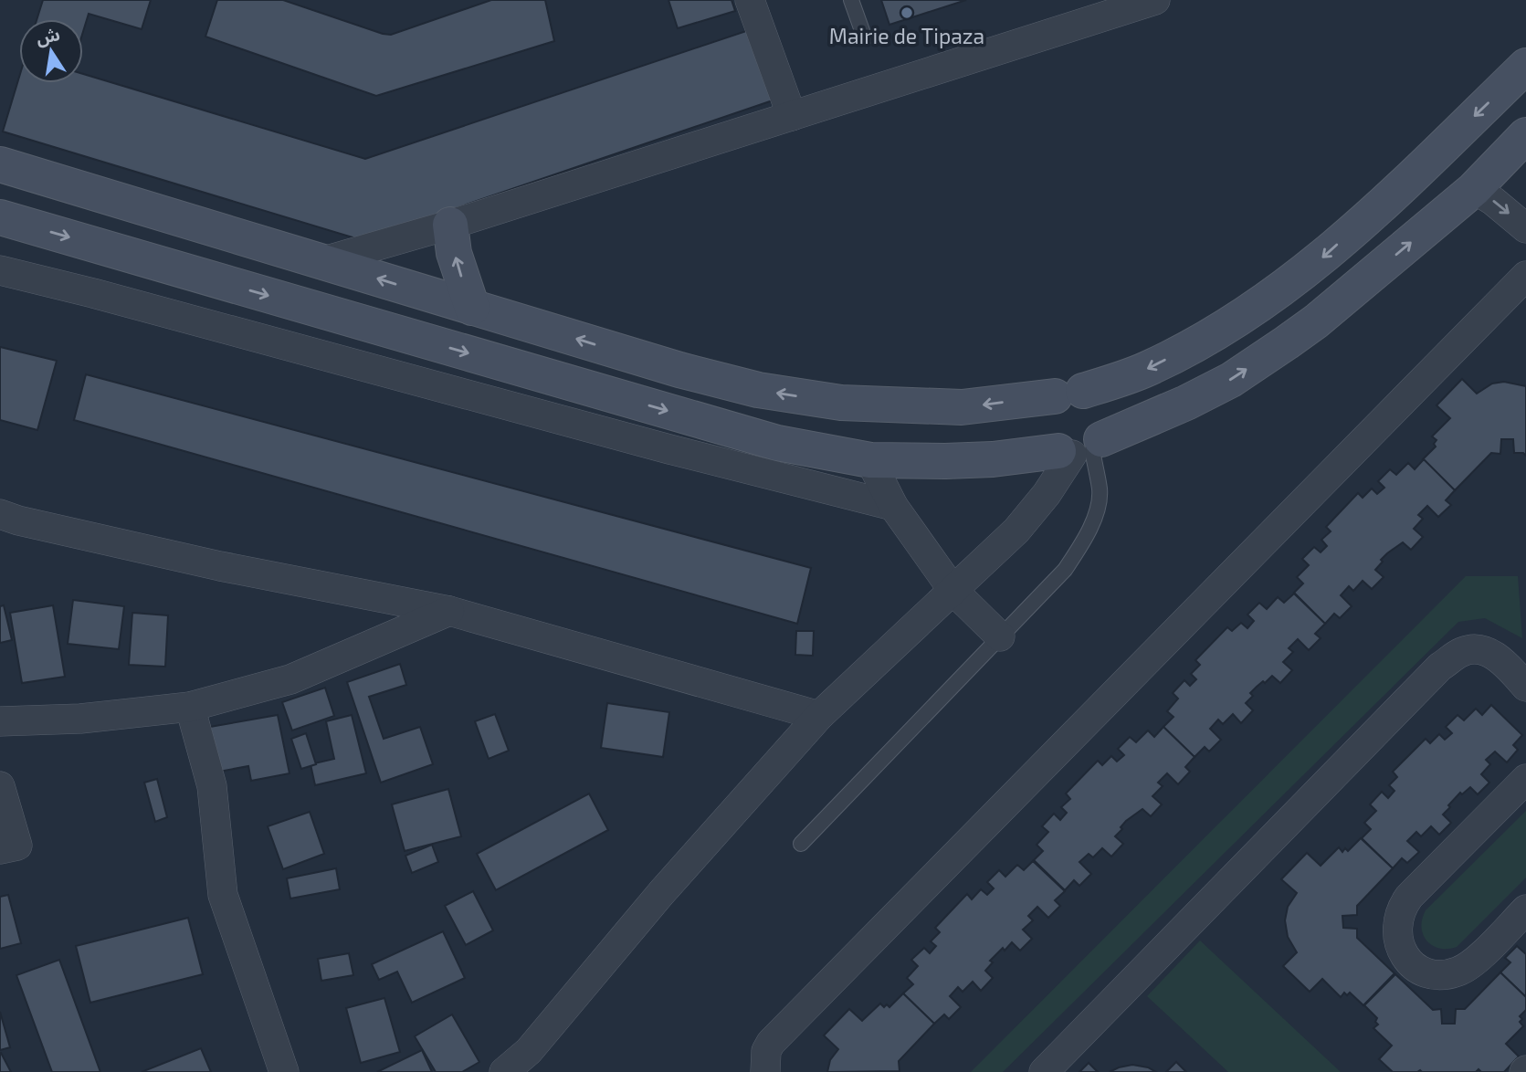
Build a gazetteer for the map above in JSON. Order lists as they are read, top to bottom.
{
  "places": ["Mairie de Tipaza"],
  "north": "top"
}
